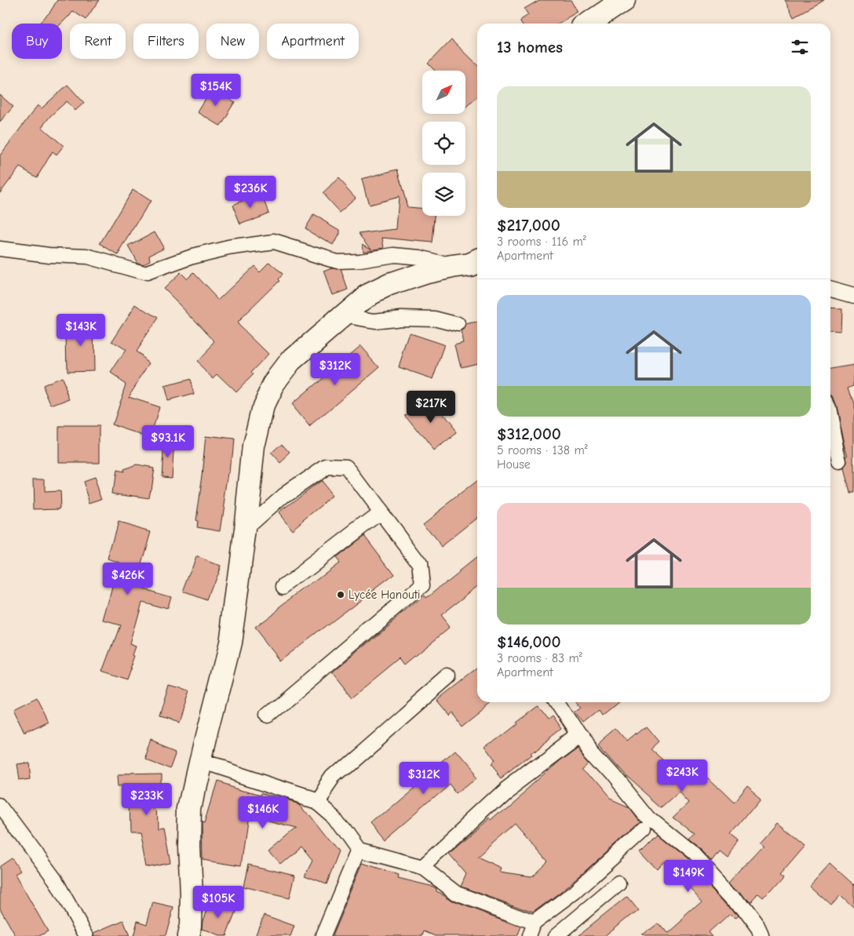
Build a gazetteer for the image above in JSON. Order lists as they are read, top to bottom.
{
  "places": ["Lycée Hanouti"],
  "north": "top right",
  "page": {
    "chip": [
      "Buy",
      "Rent",
      "Filters",
      "New",
      "Apartment"
    ],
    "heading": "13 homes",
    "list": [
      {
        "name": "$217,000",
        "note": "3 rooms · 116 m² · Apartment"
      },
      {
        "name": "$312,000",
        "note": "5 rooms · 138 m² · House"
      },
      {
        "name": "$146,000",
        "note": "3 rooms · 83 m² · Apartment"
      }
    ],
    "price": [
      "$154K",
      "$236K",
      "$143K",
      "$312K",
      "$217K",
      "$93.1K",
      "$426K",
      "$243K",
      "$312K",
      "$233K",
      "$146K",
      "$149K",
      "$105K"
    ]
  }
}
